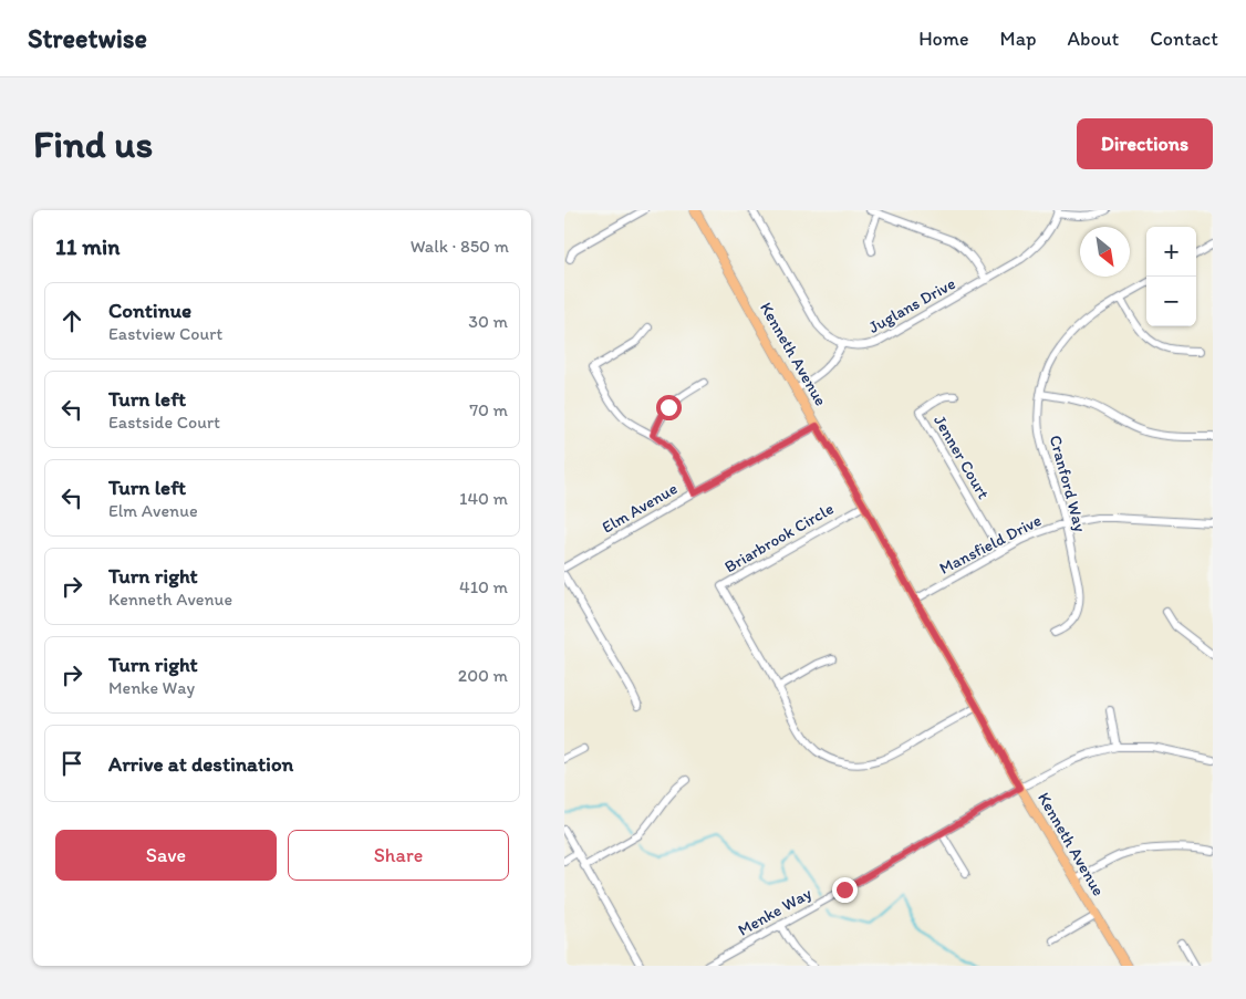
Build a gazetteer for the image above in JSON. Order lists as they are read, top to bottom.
{
  "streets": {
    "main road": ["Kenneth Avenue"],
    "street": [
      "Juglans Drive",
      "Jenner Court",
      "Cranford Way",
      "Elm Avenue",
      "Briarbrook Circle",
      "Mansfield Drive",
      "Menke Way"
    ]
  },
  "crossings": [
    ["Kenneth Avenue", "Elm Avenue"],
    ["Kenneth Avenue", "Briarbrook Circle"],
    ["Kenneth Avenue", "Mansfield Drive"],
    ["Kenneth Avenue", "Menke Way"],
    ["Jenner Court", "Mansfield Drive"],
    ["Cranford Way", "Mansfield Drive"]
  ],
  "north": "bottom right",
  "page": {
    "header": "Streetwise",
    "nav": [
      "Home",
      "Map",
      "About",
      "Contact"
    ],
    "buttons": [
      "Directions",
      ["Save", "Share"]
    ],
    "title": "Find us",
    "heading": ["11 min", "Walk · 850 m"],
    "map_buttons": ["+", "−"],
    "list": [
      ["Continue", "Eastview Court", "30 m"],
      ["Turn left", "Eastside Court", "70 m"],
      ["Turn left", "Elm Avenue", "140 m"],
      ["Turn right", "Kenneth Avenue", "410 m"],
      ["Turn right", "Menke Way", "200 m"],
      "Arrive at destination"
    ]
  }
}
